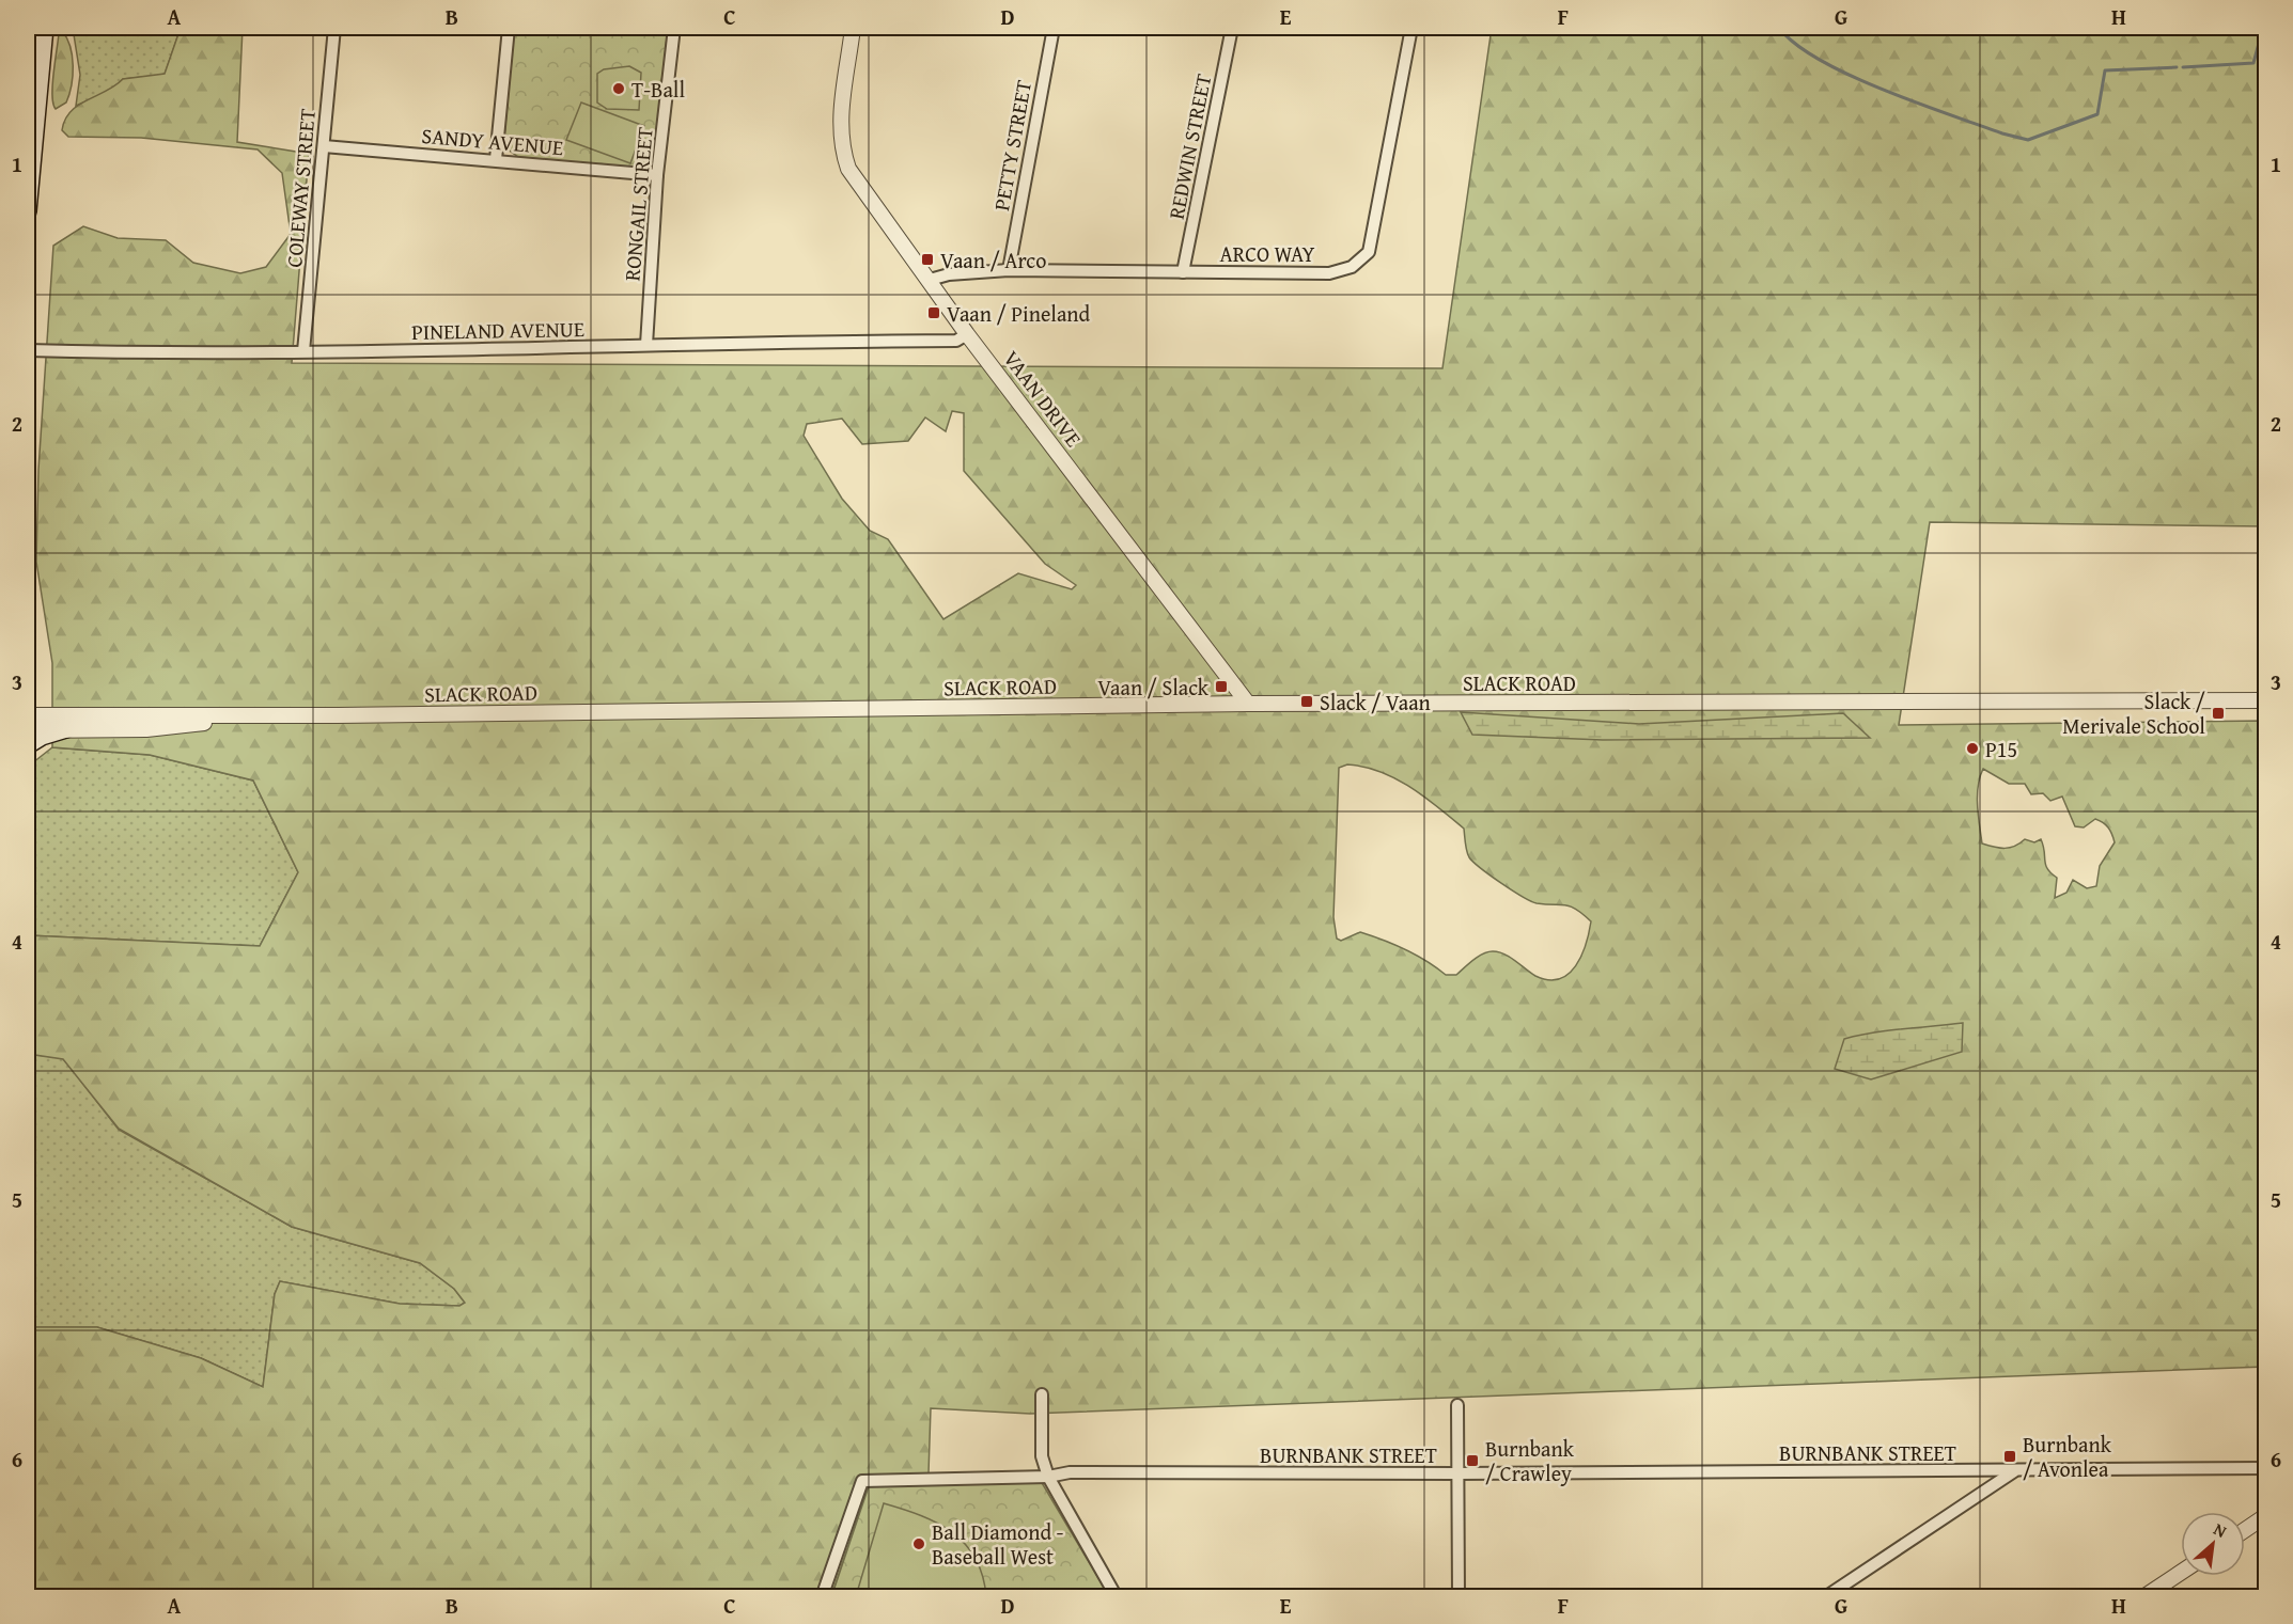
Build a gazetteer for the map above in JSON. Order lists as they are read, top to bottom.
{
  "streets": {
    "street": [
      "SANDY AVENUE",
      "PETTY STREET",
      "REDWIN STREET",
      "COLEWAY STREET",
      "RONGAIL STREET",
      "ARCO WAY",
      "PINELAND AVENUE",
      "VAAN DRIVE",
      "SLACK ROAD",
      "BURNBANK STREET"
    ]
  },
  "crossings": [
    ["SANDY AVENUE", "COLEWAY STREET"],
    ["SANDY AVENUE", "RONGAIL STREET"],
    ["PETTY STREET", "ARCO WAY"],
    ["REDWIN STREET", "ARCO WAY"],
    ["COLEWAY STREET", "PINELAND AVENUE"],
    ["RONGAIL STREET", "PINELAND AVENUE"],
    ["ARCO WAY", "VAAN DRIVE"],
    ["PINELAND AVENUE", "VAAN DRIVE"],
    ["VAAN DRIVE", "SLACK ROAD"]
  ],
  "places": {
    "other": ["T-Ball", "P15", "Ball Diamond - Baseball West"],
    "transit": [
      "Vaan / Arco",
      "Vaan / Pineland",
      "Vaan / Slack",
      "Slack / Vaan",
      "Slack / Merivale School",
      "Burnbank / Avonlea",
      "Burnbank / Crawley"
    ]
  },
  "north": "top right",
  "grid": {
    "columns": [
      "A",
      "B",
      "C",
      "D",
      "E",
      "F",
      "G",
      "H"
    ],
    "rows": [
      "1",
      "2",
      "3",
      "4",
      "5",
      "6"
    ]
  }
}
